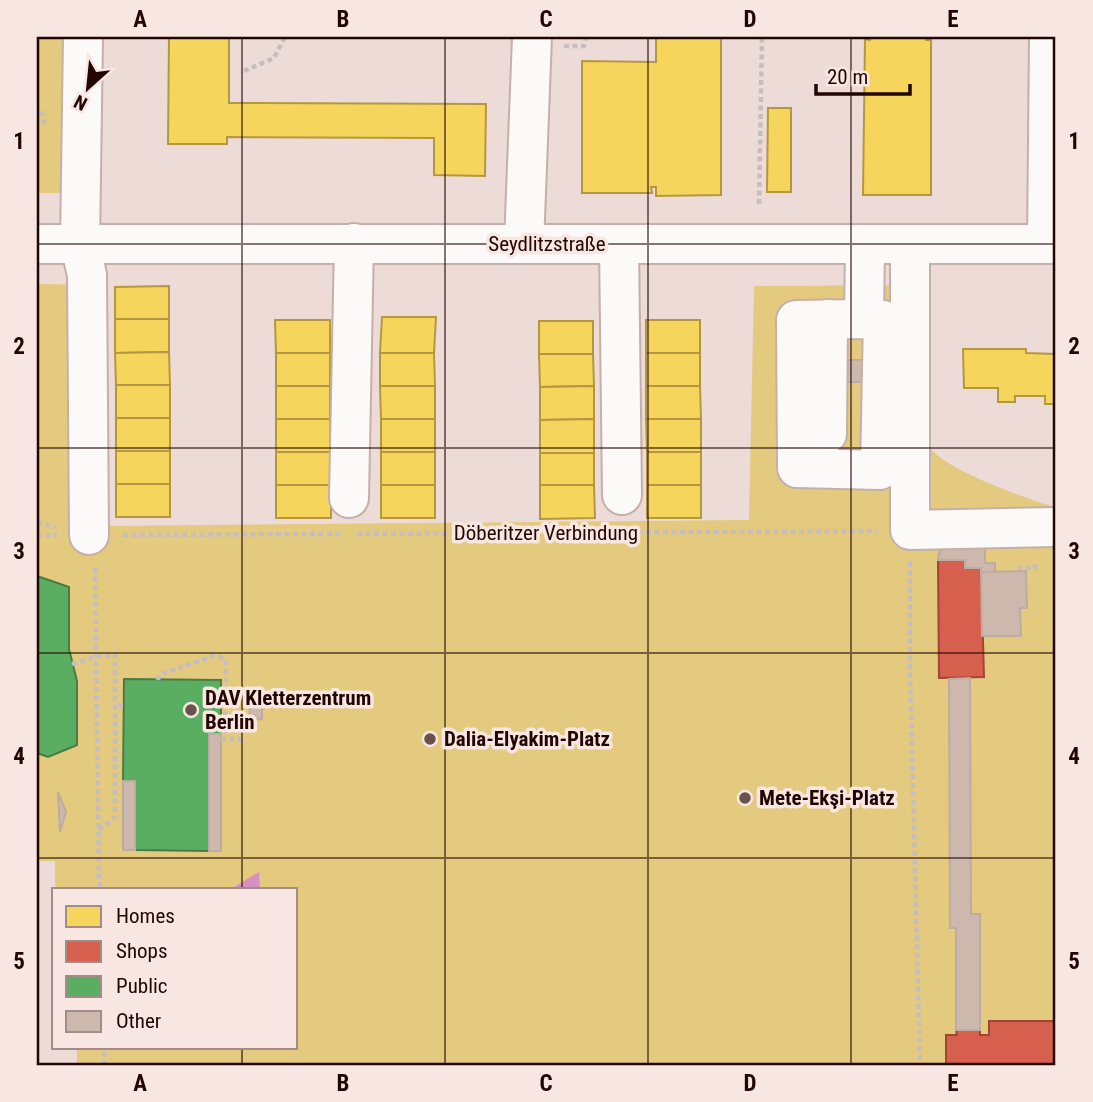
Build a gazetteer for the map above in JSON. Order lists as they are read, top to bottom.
{
  "streets": {
    "street": ["Seydlitzstraße"],
    "path": ["Döberitzer Verbindung"]
  },
  "places": ["DAV Kletterzentrum Berlin", "Dalia-Elyakim-Platz", "Mete-Ekşi-Platz"],
  "legend": [
    "Homes",
    "Shops",
    "Public",
    "Other"
  ],
  "scale_bar": "20 m",
  "north": "bottom left",
  "grid": {
    "columns": [
      "A",
      "B",
      "C",
      "D",
      "E"
    ],
    "rows": [
      "1",
      "2",
      "3",
      "4",
      "5"
    ]
  }
}
